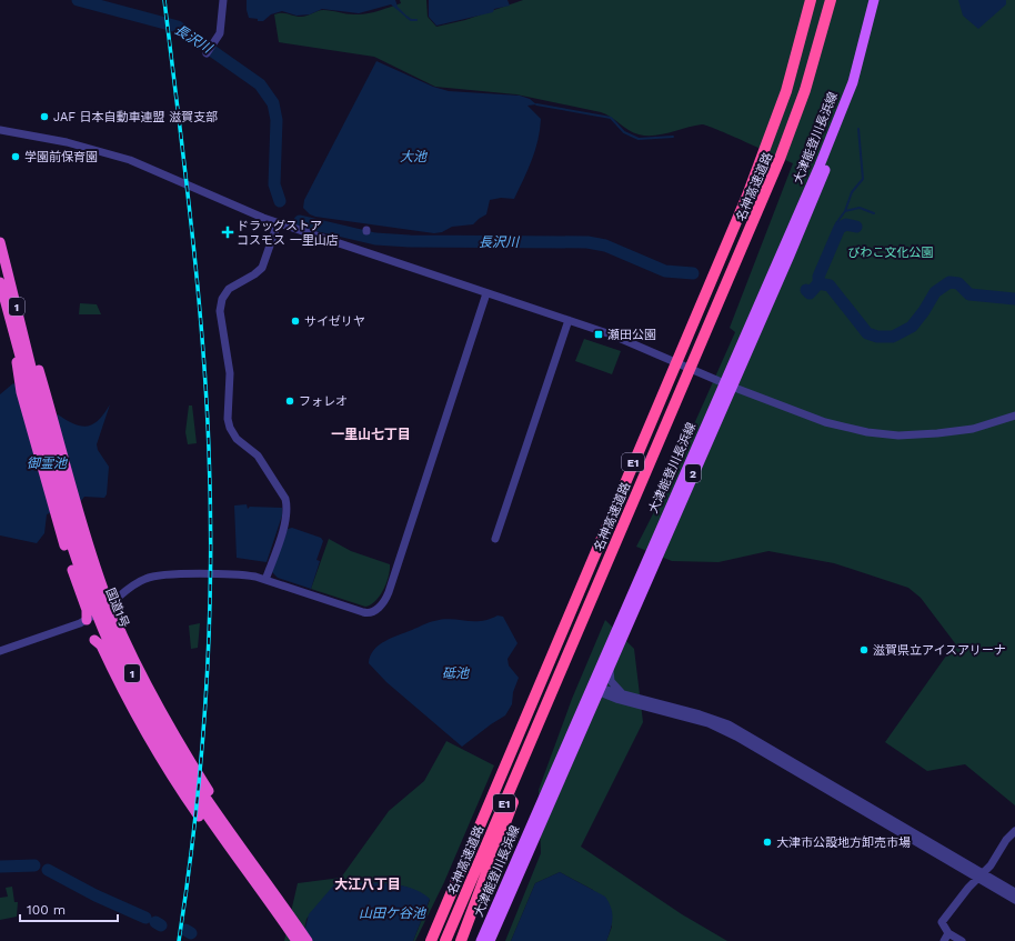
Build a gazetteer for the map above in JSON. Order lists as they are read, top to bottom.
{
  "streets": {
    "highway": [
      "名神高速道路",
      "1",
      "E1",
      "国道1号"
    ],
    "main road": ["大津能登川長浜線", "2"]
  },
  "districts": ["一里山七丁目", "大江八丁目"],
  "water": [
    "長沢川",
    "大池",
    "御霊池",
    "砥池",
    "山田ケ谷池"
  ],
  "parks": ["びわこ文化公園"],
  "places": {
    "other": [
      "JAF 日本自動車連盟 滋賀支部",
      "学園前保育園",
      "サイゼリヤ",
      "フォレオ",
      "滋賀県立アイスアリーナ",
      "大津市公設地方卸売市場"
    ],
    "health": ["ドラッグストア コスモス 一里山店"],
    "transit": ["瀬田公園"]
  },
  "scale_bar": "100 m"
}
